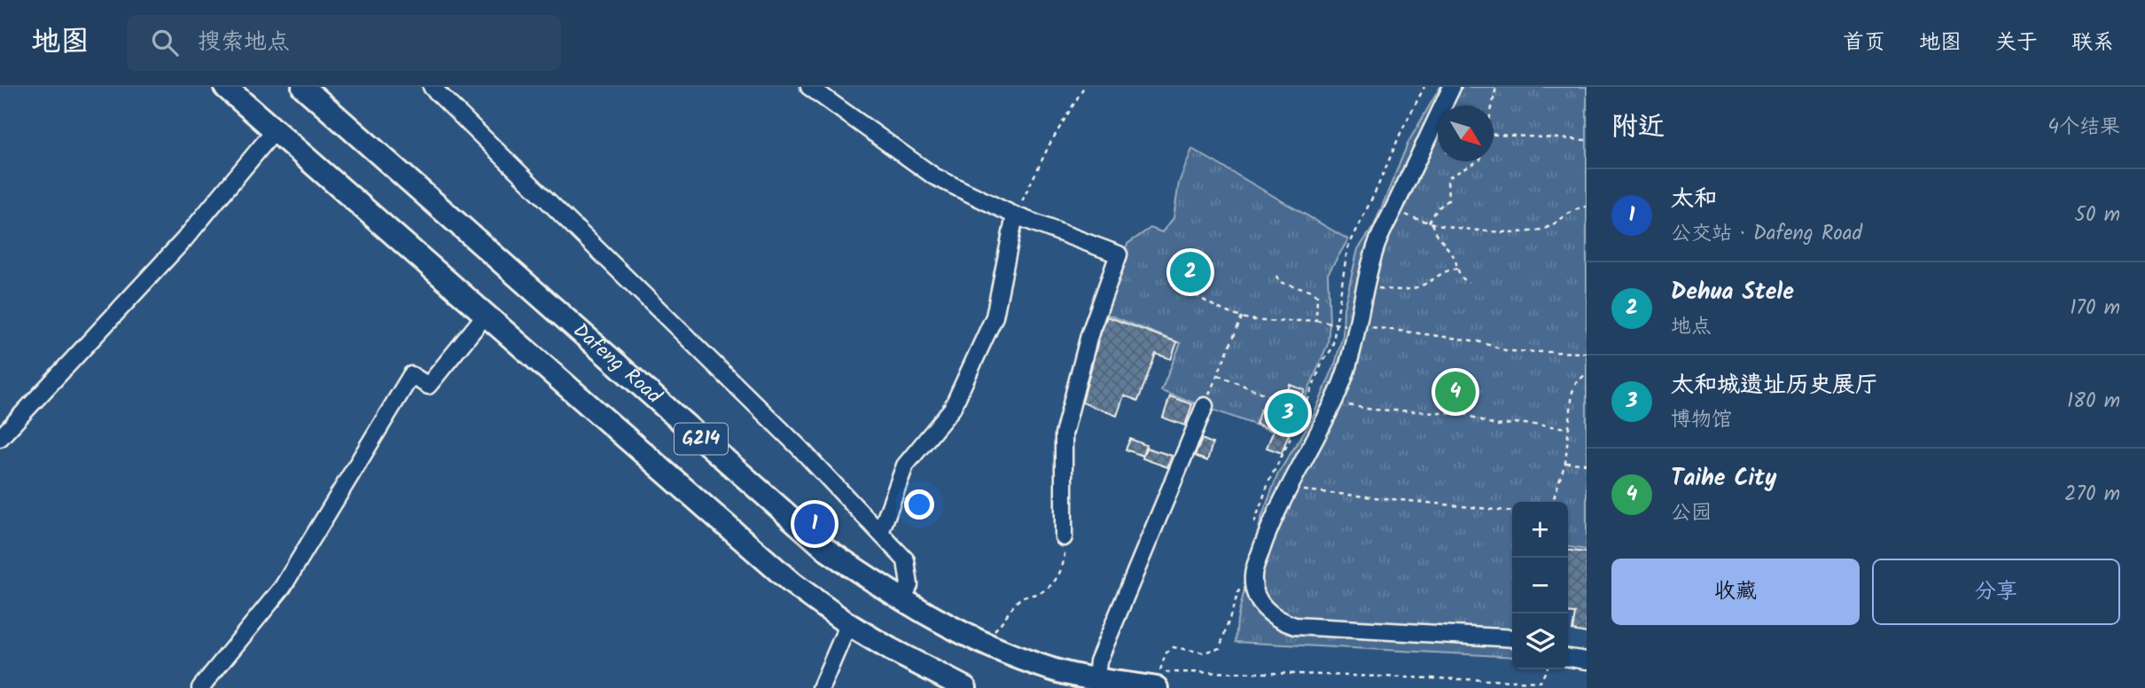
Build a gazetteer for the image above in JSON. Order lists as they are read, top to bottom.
{
  "streets": {
    "highway": ["Dafeng Road", "G214"]
  },
  "north": "bottom right",
  "page": {
    "header": "地图",
    "search": "搜索地点",
    "nav": [
      "首页",
      "地图",
      "关于",
      "联系"
    ],
    "heading": ["附近", "4个结果"],
    "list": [
      {
        "mark": "1",
        "name": "太和",
        "note": "公交站 · Dafeng Road",
        "value": "50 m"
      },
      {
        "mark": "2",
        "name": "Dehua Stele",
        "note": "地点",
        "value": "170 m"
      },
      {
        "mark": "3",
        "name": "太和城遗址历史展厅",
        "note": "博物馆",
        "value": "180 m"
      },
      {
        "mark": "4",
        "name": "Taihe City",
        "note": "公园",
        "value": "270 m"
      }
    ],
    "pins": [
      "2",
      "4",
      "3",
      "1"
    ],
    "map_buttons": ["+", "−"],
    "buttons": ["收藏", "分享"]
  }
}
